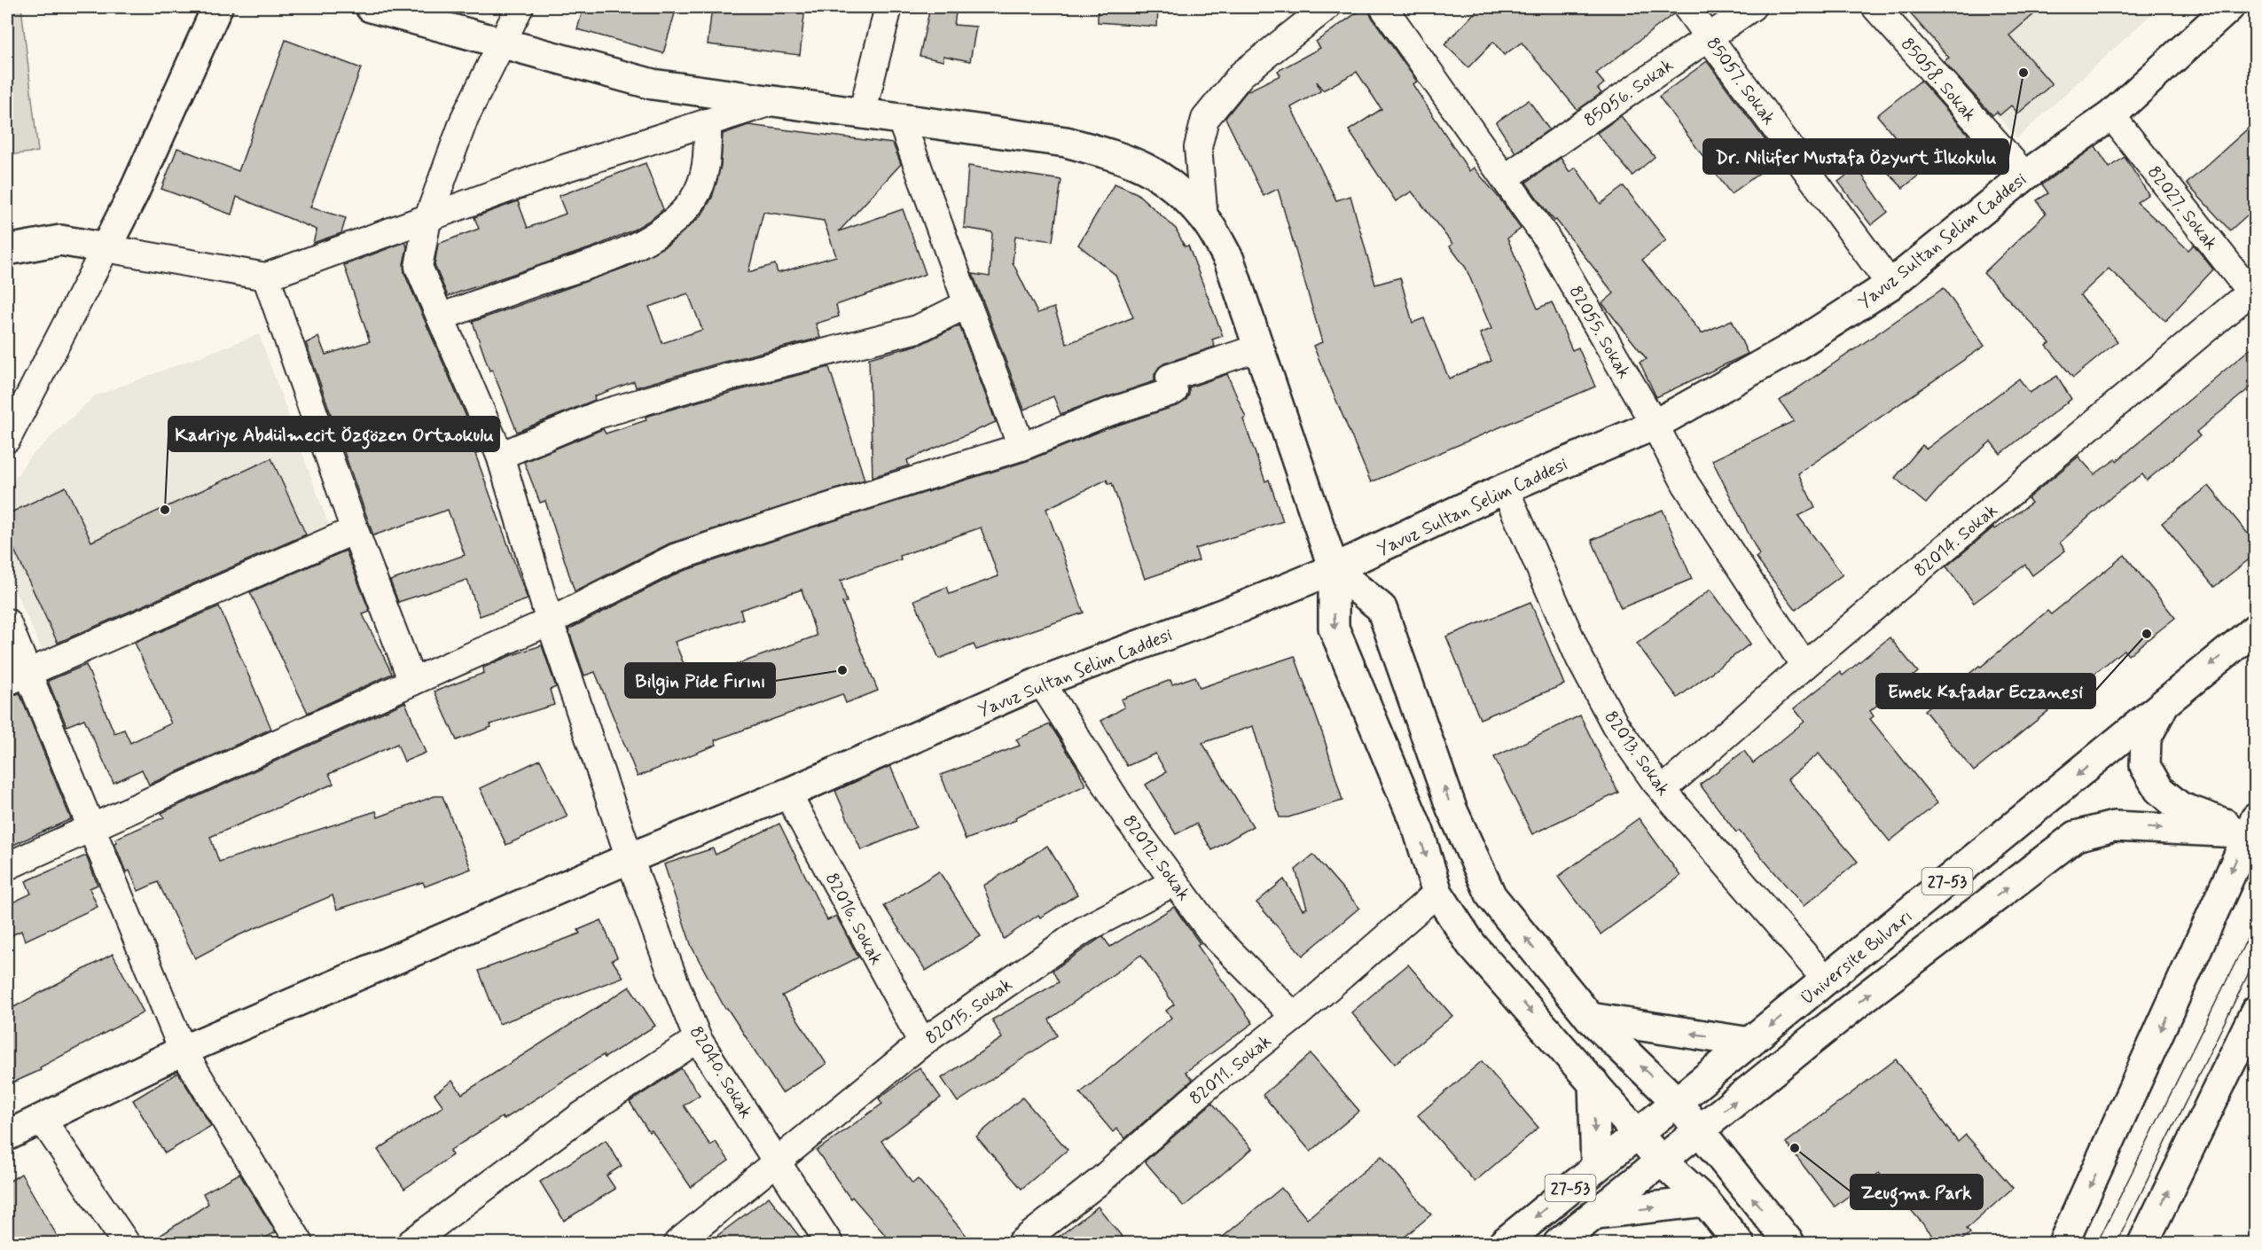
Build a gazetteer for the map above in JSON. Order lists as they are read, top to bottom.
{
  "streets": {
    "main road": ["Yavuz Sultan Selim Caddesi", "27-53", "Üniversite Bulvarı"],
    "street": [
      "85058. Sokak",
      "85057. Sokak",
      "85056. Sokak",
      "82027. Sokak",
      "82055. Sokak",
      "82014. Sokak",
      "82013. Sokak",
      "82012. Sokak",
      "82016. Sokak",
      "82015. Sokak",
      "82011. Sokak",
      "82040. Sokak"
    ]
  },
  "crossings": [
    ["85058. Sokak", "Yavuz Sultan Selim Caddesi"],
    ["85057. Sokak", "85056. Sokak"],
    ["85057. Sokak", "Yavuz Sultan Selim Caddesi"],
    ["85056. Sokak", "82055. Sokak"],
    ["82027. Sokak", "Yavuz Sultan Selim Caddesi"],
    ["82027. Sokak", "82014. Sokak"],
    ["Yavuz Sultan Selim Caddesi", "82055. Sokak"],
    ["Yavuz Sultan Selim Caddesi", "82013. Sokak"],
    ["Yavuz Sultan Selim Caddesi", "82012. Sokak"],
    ["Yavuz Sultan Selim Caddesi", "82016. Sokak"],
    ["Yavuz Sultan Selim Caddesi", "82040. Sokak"],
    ["82055. Sokak", "82014. Sokak"],
    ["82014. Sokak", "82013. Sokak"],
    ["82013. Sokak", "Üniversite Bulvarı"],
    ["82012. Sokak", "82015. Sokak"],
    ["82012. Sokak", "82011. Sokak"],
    ["82016. Sokak", "82015. Sokak"],
    ["82015. Sokak", "82040. Sokak"]
  ],
  "places": [
    "Dr. Nilüfer Mustafa Özyurt İlkokulu",
    "Kadriye Abdülmecit Özgözen Ortaokulu",
    "Emek Kafadar Eczanesi",
    "Bilgin Pide Fırını",
    "Zeugma Park"
  ]
}
